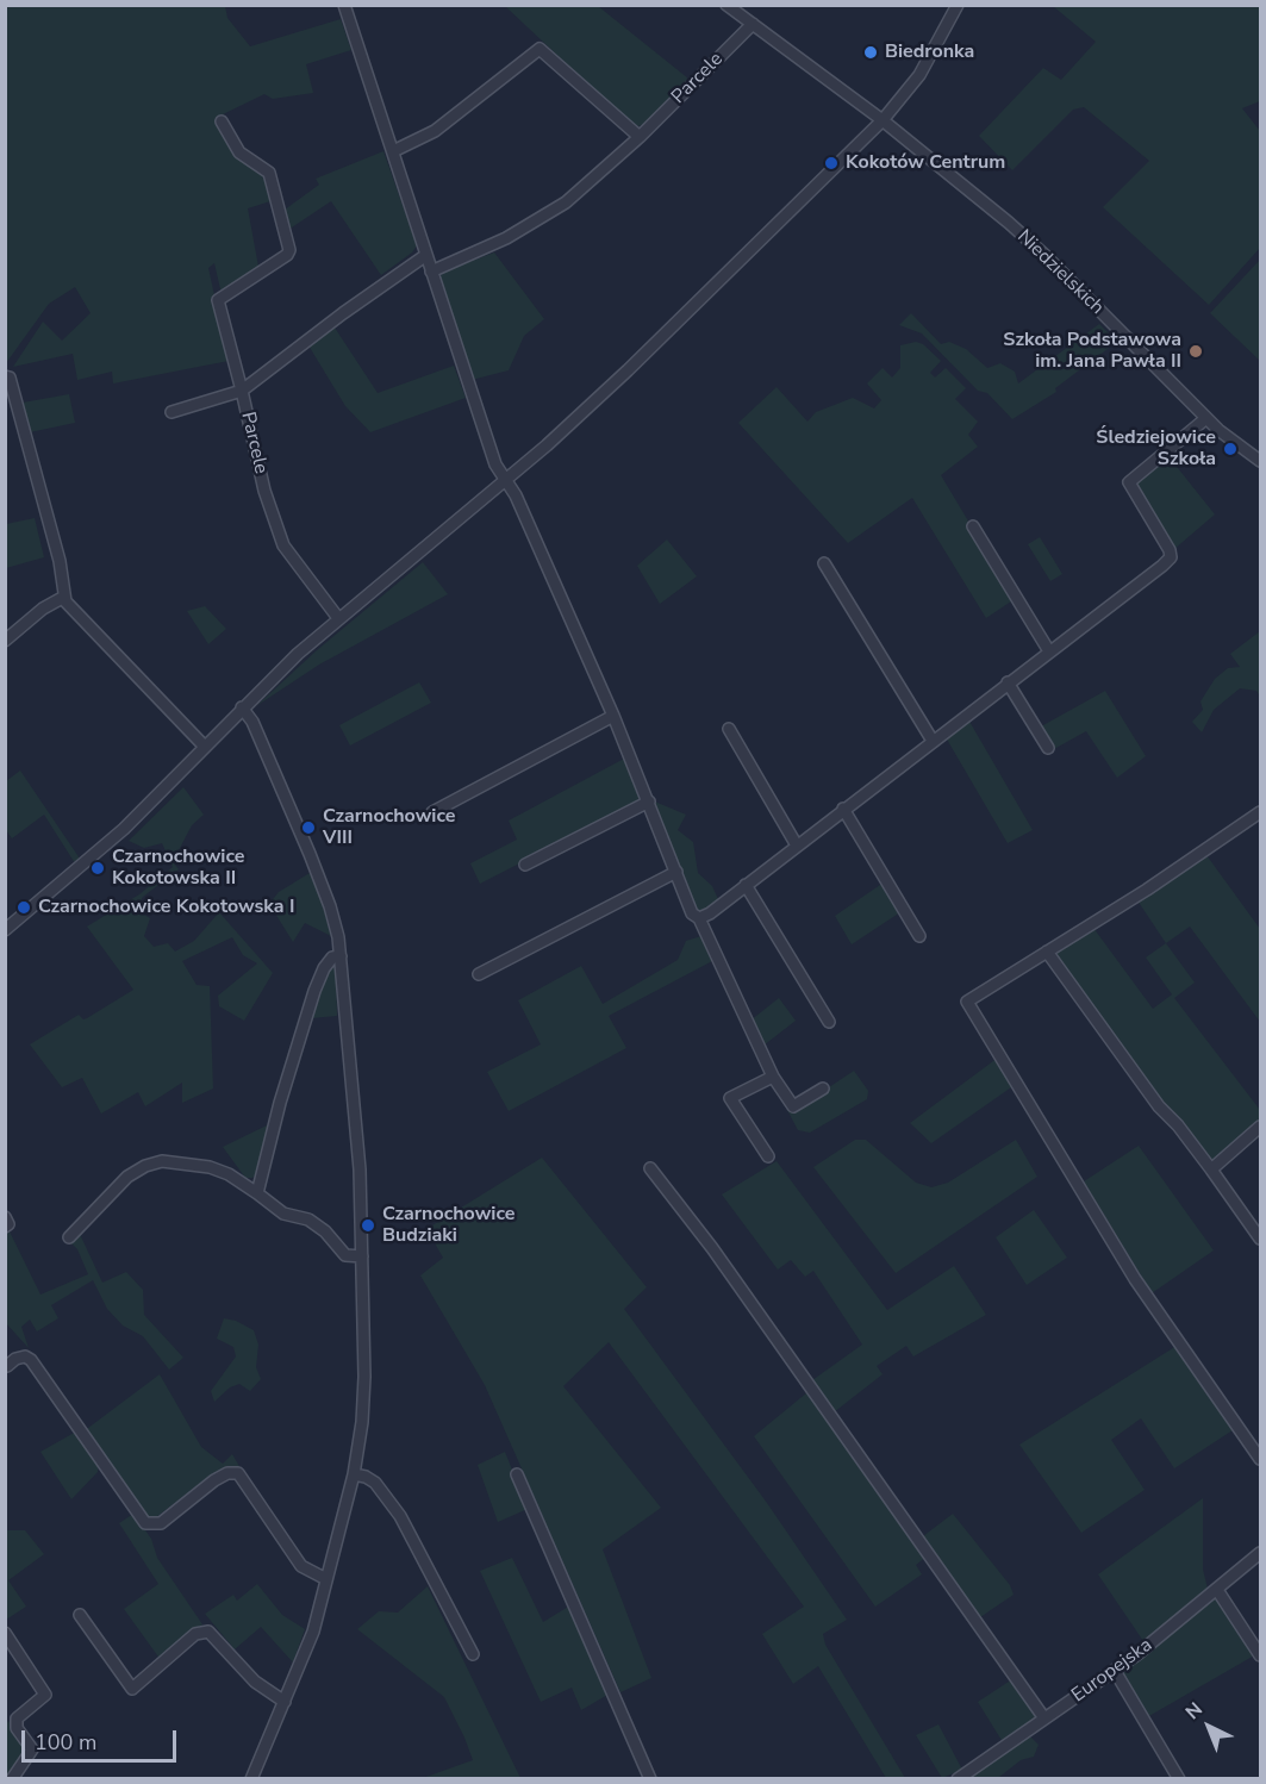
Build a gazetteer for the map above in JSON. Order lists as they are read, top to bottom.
{
  "streets": {
    "street": ["Parcele", "Niedzielskich", "Europejska"]
  },
  "crossings": [
    ["Parcele", "Niedzielskich"]
  ],
  "places": [
    "Biedronka",
    "Kokotów Centrum",
    "Szkoła Podstawowa im. Jana Pawła II",
    "Śledziejowice Szkoła",
    "Czarnochowice VIII",
    "Czarnochowice Kokotowska II",
    "Czarnochowice Kokotowska I",
    "Czarnochowice Budziaki"
  ],
  "scale_bar": "100 m",
  "north": "top left"
}
